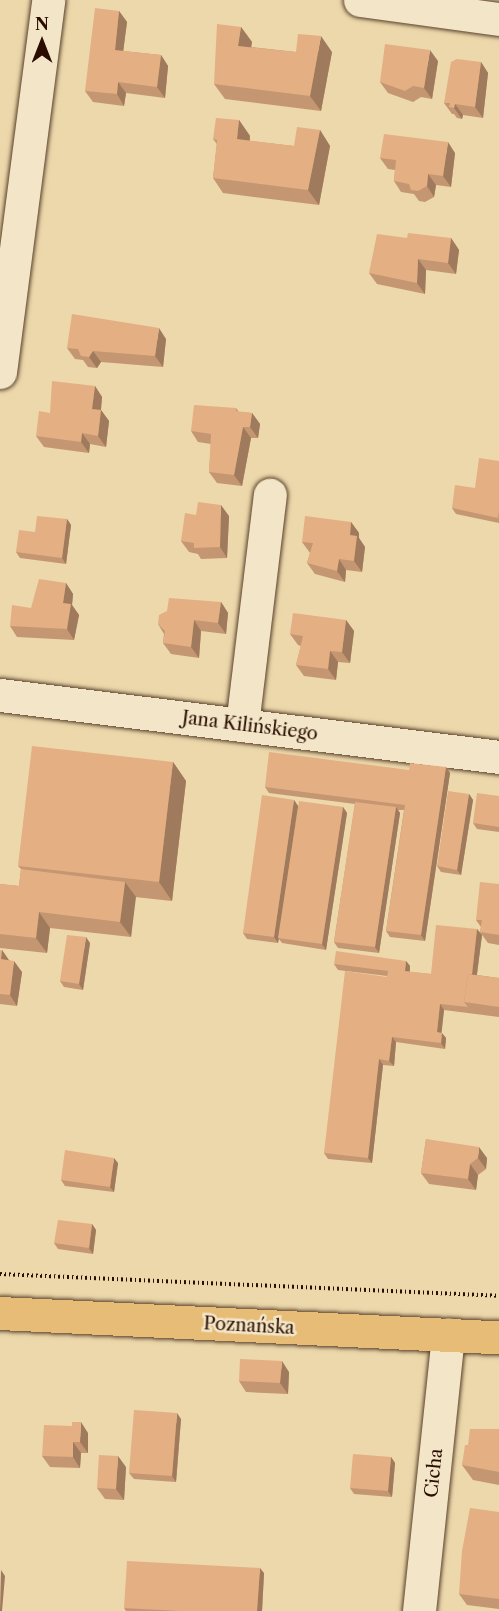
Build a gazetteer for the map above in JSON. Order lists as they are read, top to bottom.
{
  "streets": {
    "main road": ["Poznańska"],
    "street": ["Jana Kilińskiego", "Cicha"]
  },
  "crossings": [
    ["Poznańska", "Cicha"]
  ],
  "north": "top"
}
